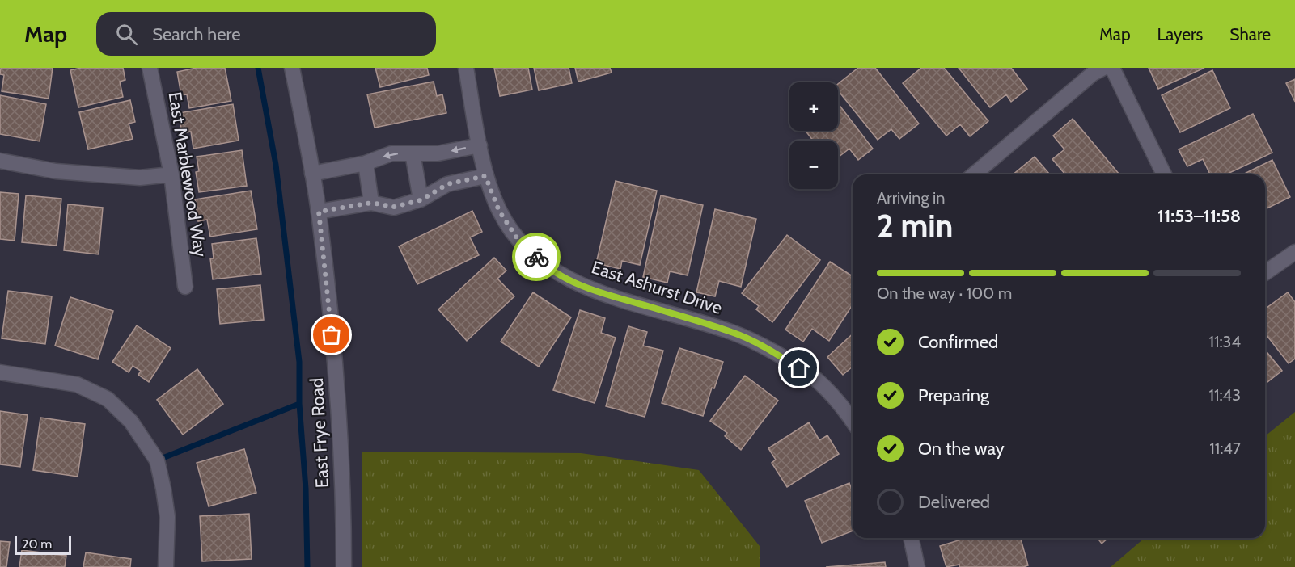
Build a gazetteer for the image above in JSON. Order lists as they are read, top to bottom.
{
  "streets": {
    "street": ["East Marblewood Way", "East Ashurst Drive", "East Frye Road"]
  },
  "scale_bar": "20 m",
  "page": {
    "header": "Map",
    "search": "Search here",
    "nav": ["Map", "Layers", "Share"],
    "map_buttons": ["+", "−"],
    "heading": ["2 min", "Arriving in", "11:53–11:58"],
    "bar": "On the way · 100 m",
    "list": [
      ["Confirmed", "11:34"],
      ["Preparing", "11:43"],
      ["On the way", "11:47"],
      "Delivered"
    ],
    "scale": "20 m"
  }
}
